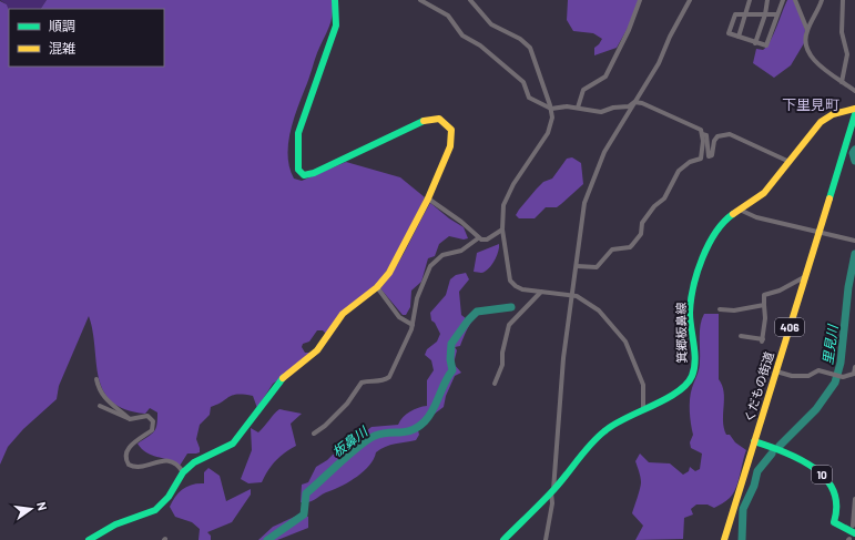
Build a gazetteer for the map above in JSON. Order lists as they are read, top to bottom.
{
  "streets": {
    "main road": [
      "406",
      "箕郷板鼻線",
      "くだもの街道",
      "10"
    ]
  },
  "crossings": [
    ["くだもの街道", "10"]
  ],
  "districts": ["下里見町"],
  "water": ["里見川", "板鼻川"],
  "legend": ["順調", "混雑"],
  "north": "right"
}
